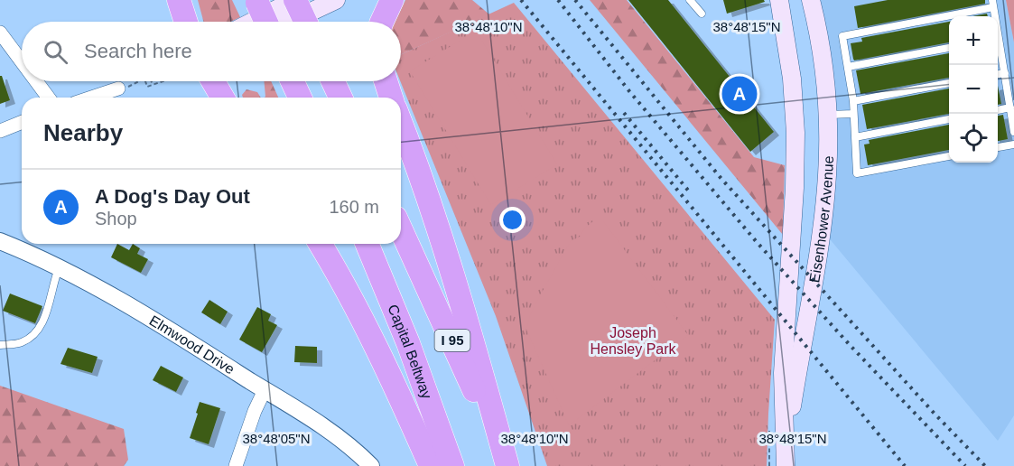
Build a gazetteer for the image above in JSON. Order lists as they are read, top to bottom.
{
  "streets": {
    "highway": ["I 95", "Capital Beltway"],
    "main road": ["Eisenhower Avenue"],
    "street": ["Elmwood Drive"]
  },
  "parks": ["Joseph Hensley Park"],
  "page": {
    "map_buttons": ["+", "−"],
    "search": "Search here",
    "pins": "A",
    "heading": "Nearby",
    "list": [
      {
        "mark": "A",
        "name": "A Dog's Day Out",
        "note": "Shop",
        "value": "160 m"
      }
    ]
  },
  "coordinates": ["38°48'10\"N", "38°48'15\"N", "38°48'05\"N"]
}
